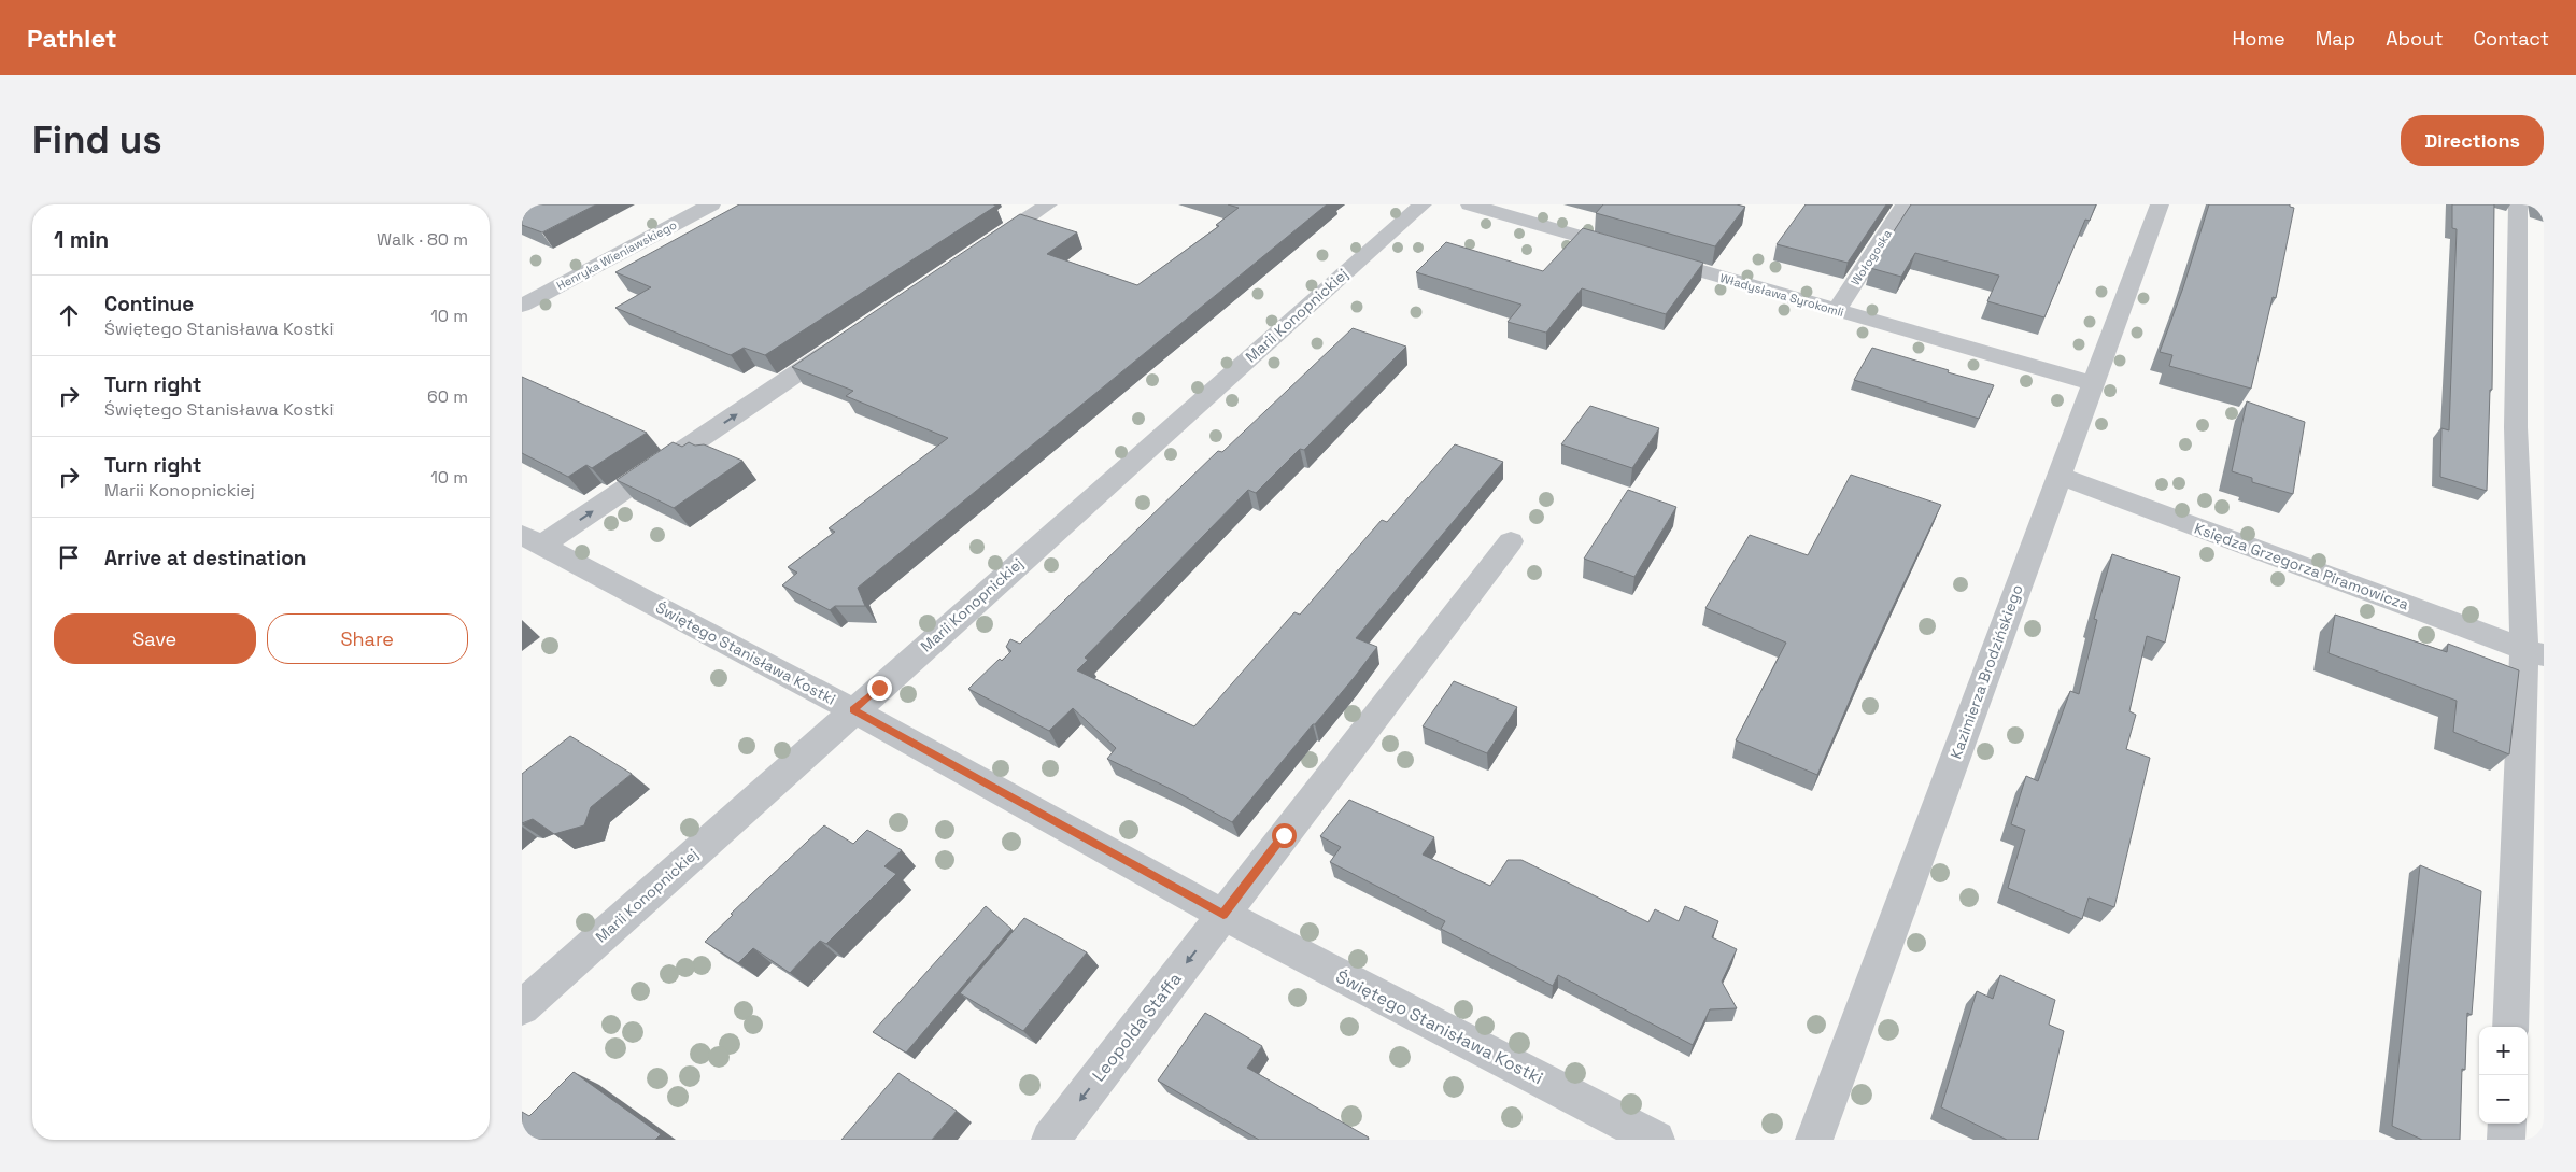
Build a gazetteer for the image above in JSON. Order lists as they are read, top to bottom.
{
  "streets": {
    "street": [
      "Henryka Wieniawskiego",
      "Wołogoska",
      "Władysława Syrokomli",
      "Marii Konopnickiej",
      "Księdza Grzegorza Piramowicza",
      "Świętego Stanisława Kostki",
      "Kazimierza Brodzińskiego",
      "Leopolda Staffa"
    ]
  },
  "crossings": [
    ["Wołogoska", "Władysława Syrokomli"],
    ["Władysława Syrokomli", "Kazimierza Brodzińskiego"],
    ["Marii Konopnickiej", "Świętego Stanisława Kostki"],
    ["Księdza Grzegorza Piramowicza", "Kazimierza Brodzińskiego"],
    ["Świętego Stanisława Kostki", "Leopolda Staffa"]
  ],
  "one_way": ["Leopolda Staffa"],
  "page": {
    "header": "Pathlet",
    "nav": [
      "Home",
      "Map",
      "About",
      "Contact"
    ],
    "buttons": [
      "Directions",
      ["Save", "Share"]
    ],
    "title": "Find us",
    "heading": ["1 min", "Walk · 80 m"],
    "list": [
      ["Continue", "Świętego Stanisława Kostki", "10 m"],
      ["Turn right", "Świętego Stanisława Kostki", "60 m"],
      ["Turn right", "Marii Konopnickiej", "10 m"],
      "Arrive at destination"
    ],
    "map_buttons": ["+", "−"]
  }
}
